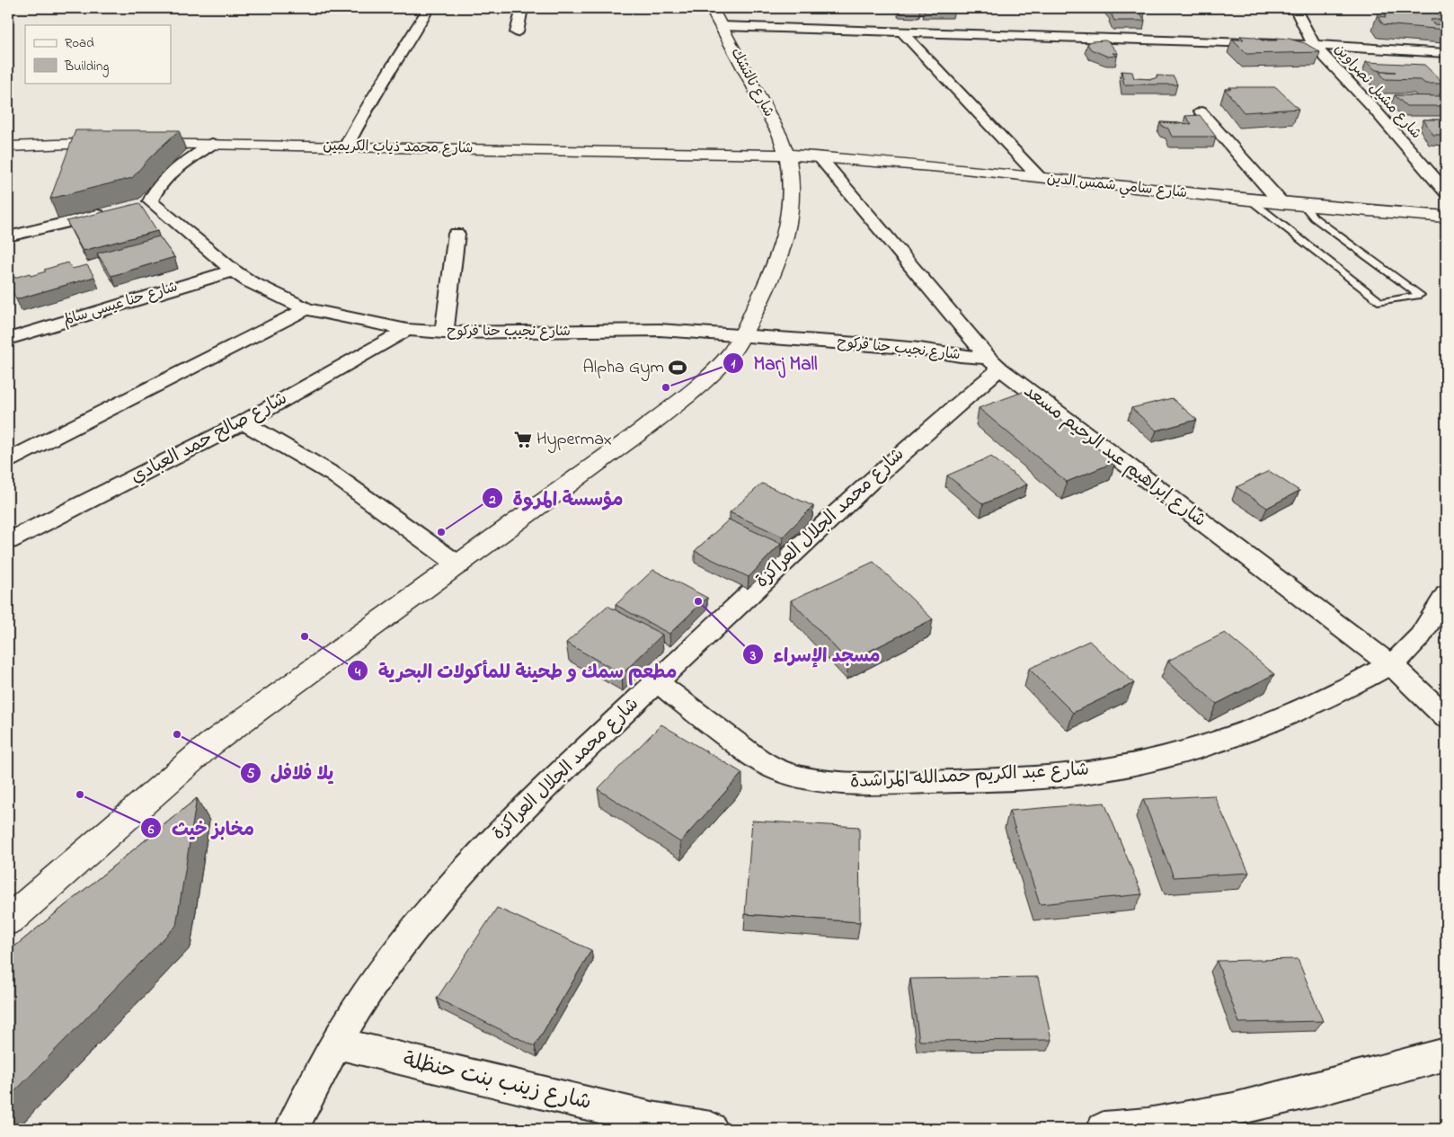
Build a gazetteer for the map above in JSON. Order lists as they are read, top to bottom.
{
  "streets": {
    "street": [
      "شارع نالتشك",
      "شارع مشيل نصراوين",
      "شارع محمد ذياب الكريمين",
      "شارع سامي شمس الدين",
      "شارع حنا عيسى سالم",
      "شارع نجيب حنا فركوح",
      "شارع صالح حمد العبادي",
      "شارع إبراهيم عبد الرحيم مسعد",
      "شارع محمد الجلال العراكزة",
      "شارع عبد الكريم حمدالله المراشدة",
      "شارع زينب بنت حنظلة"
    ]
  },
  "crossings": [
    ["شارع نالتشك", "شارع محمد ذياب الكريمين"],
    ["شارع نالتشك", "شارع سامي شمس الدين"],
    ["شارع نالتشك", "شارع نجيب حنا فركوح"],
    ["شارع محمد ذياب الكريمين", "شارع سامي شمس الدين"],
    ["شارع سامي شمس الدين", "شارع إبراهيم عبد الرحيم مسعد"],
    ["شارع حنا عيسى سالم", "شارع نجيب حنا فركوح"],
    ["شارع نجيب حنا فركوح", "شارع صالح حمد العبادي"],
    ["شارع نجيب حنا فركوح", "شارع إبراهيم عبد الرحيم مسعد"],
    ["شارع نجيب حنا فركوح", "شارع محمد الجلال العراكزة"],
    ["شارع إبراهيم عبد الرحيم مسعد", "شارع محمد الجلال العراكزة"],
    ["شارع إبراهيم عبد الرحيم مسعد", "شارع عبد الكريم حمدالله المراشدة"],
    ["شارع محمد الجلال العراكزة", "شارع عبد الكريم حمدالله المراشدة"],
    ["شارع محمد الجلال العراكزة", "شارع زينب بنت حنظلة"]
  ],
  "places": {
    "sports": ["Alpha Gym"],
    "other": [
      "Marj Mall",
      "مؤسسة المروة",
      "مسجد الإسراء",
      "مطعم سمك و طحينة للمأكولات البحرية",
      "يلا فلافل",
      "مخابز خيث"
    ],
    "supermarket": ["Hypermax"]
  },
  "legend": ["Road", "Building"]
}
